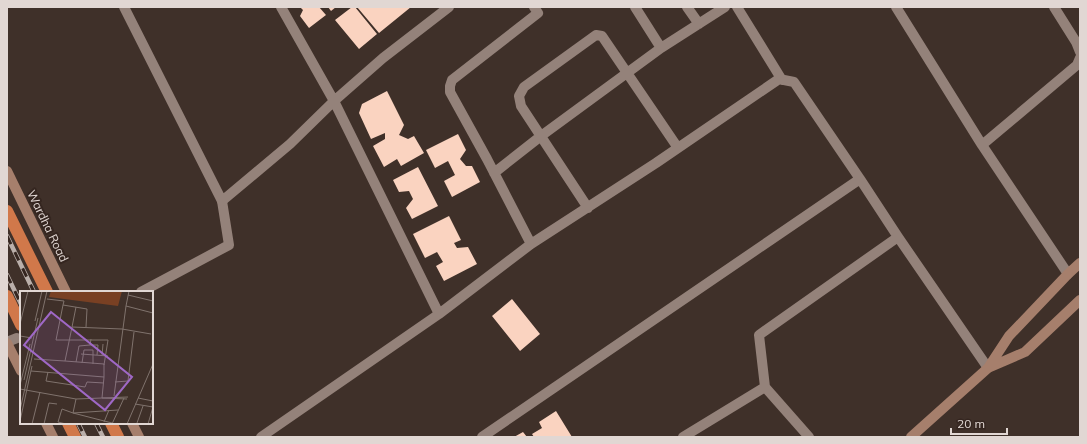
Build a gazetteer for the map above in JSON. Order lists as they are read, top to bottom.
{
  "streets": {
    "street": ["Wardha Road"]
  },
  "scale_bar": "20 m"
}
